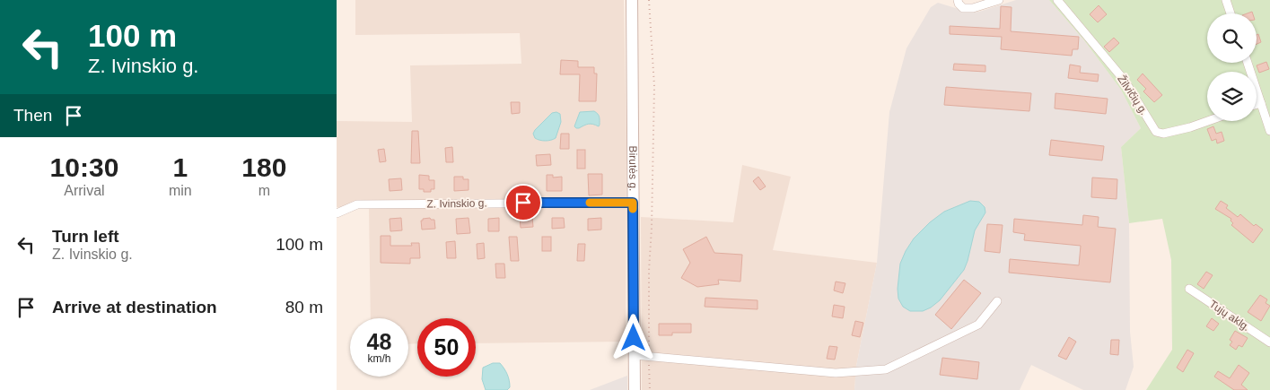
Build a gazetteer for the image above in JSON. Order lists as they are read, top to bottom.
{
  "streets": {
    "main road": ["Birutės g."],
    "street": ["Žilvičių g.", "Z. Ivinskio g.", "Tujų aklg."]
  },
  "crossings": [
    ["Birutės g.", "Z. Ivinskio g."]
  ],
  "page": {
    "turn": ["100 m", "Z. Ivinskio g."],
    "then": "Then",
    "eta": [
      "10:30",
      "Arrival",
      "1",
      "min",
      "180",
      "m"
    ],
    "list": [
      {
        "name": "Turn left",
        "note": "Z. Ivinskio g.",
        "value": "100 m"
      },
      {
        "name": "Arrive at destination",
        "value": "80 m"
      }
    ],
    "speed": "48 km/h",
    "limit": "50"
  }
}
